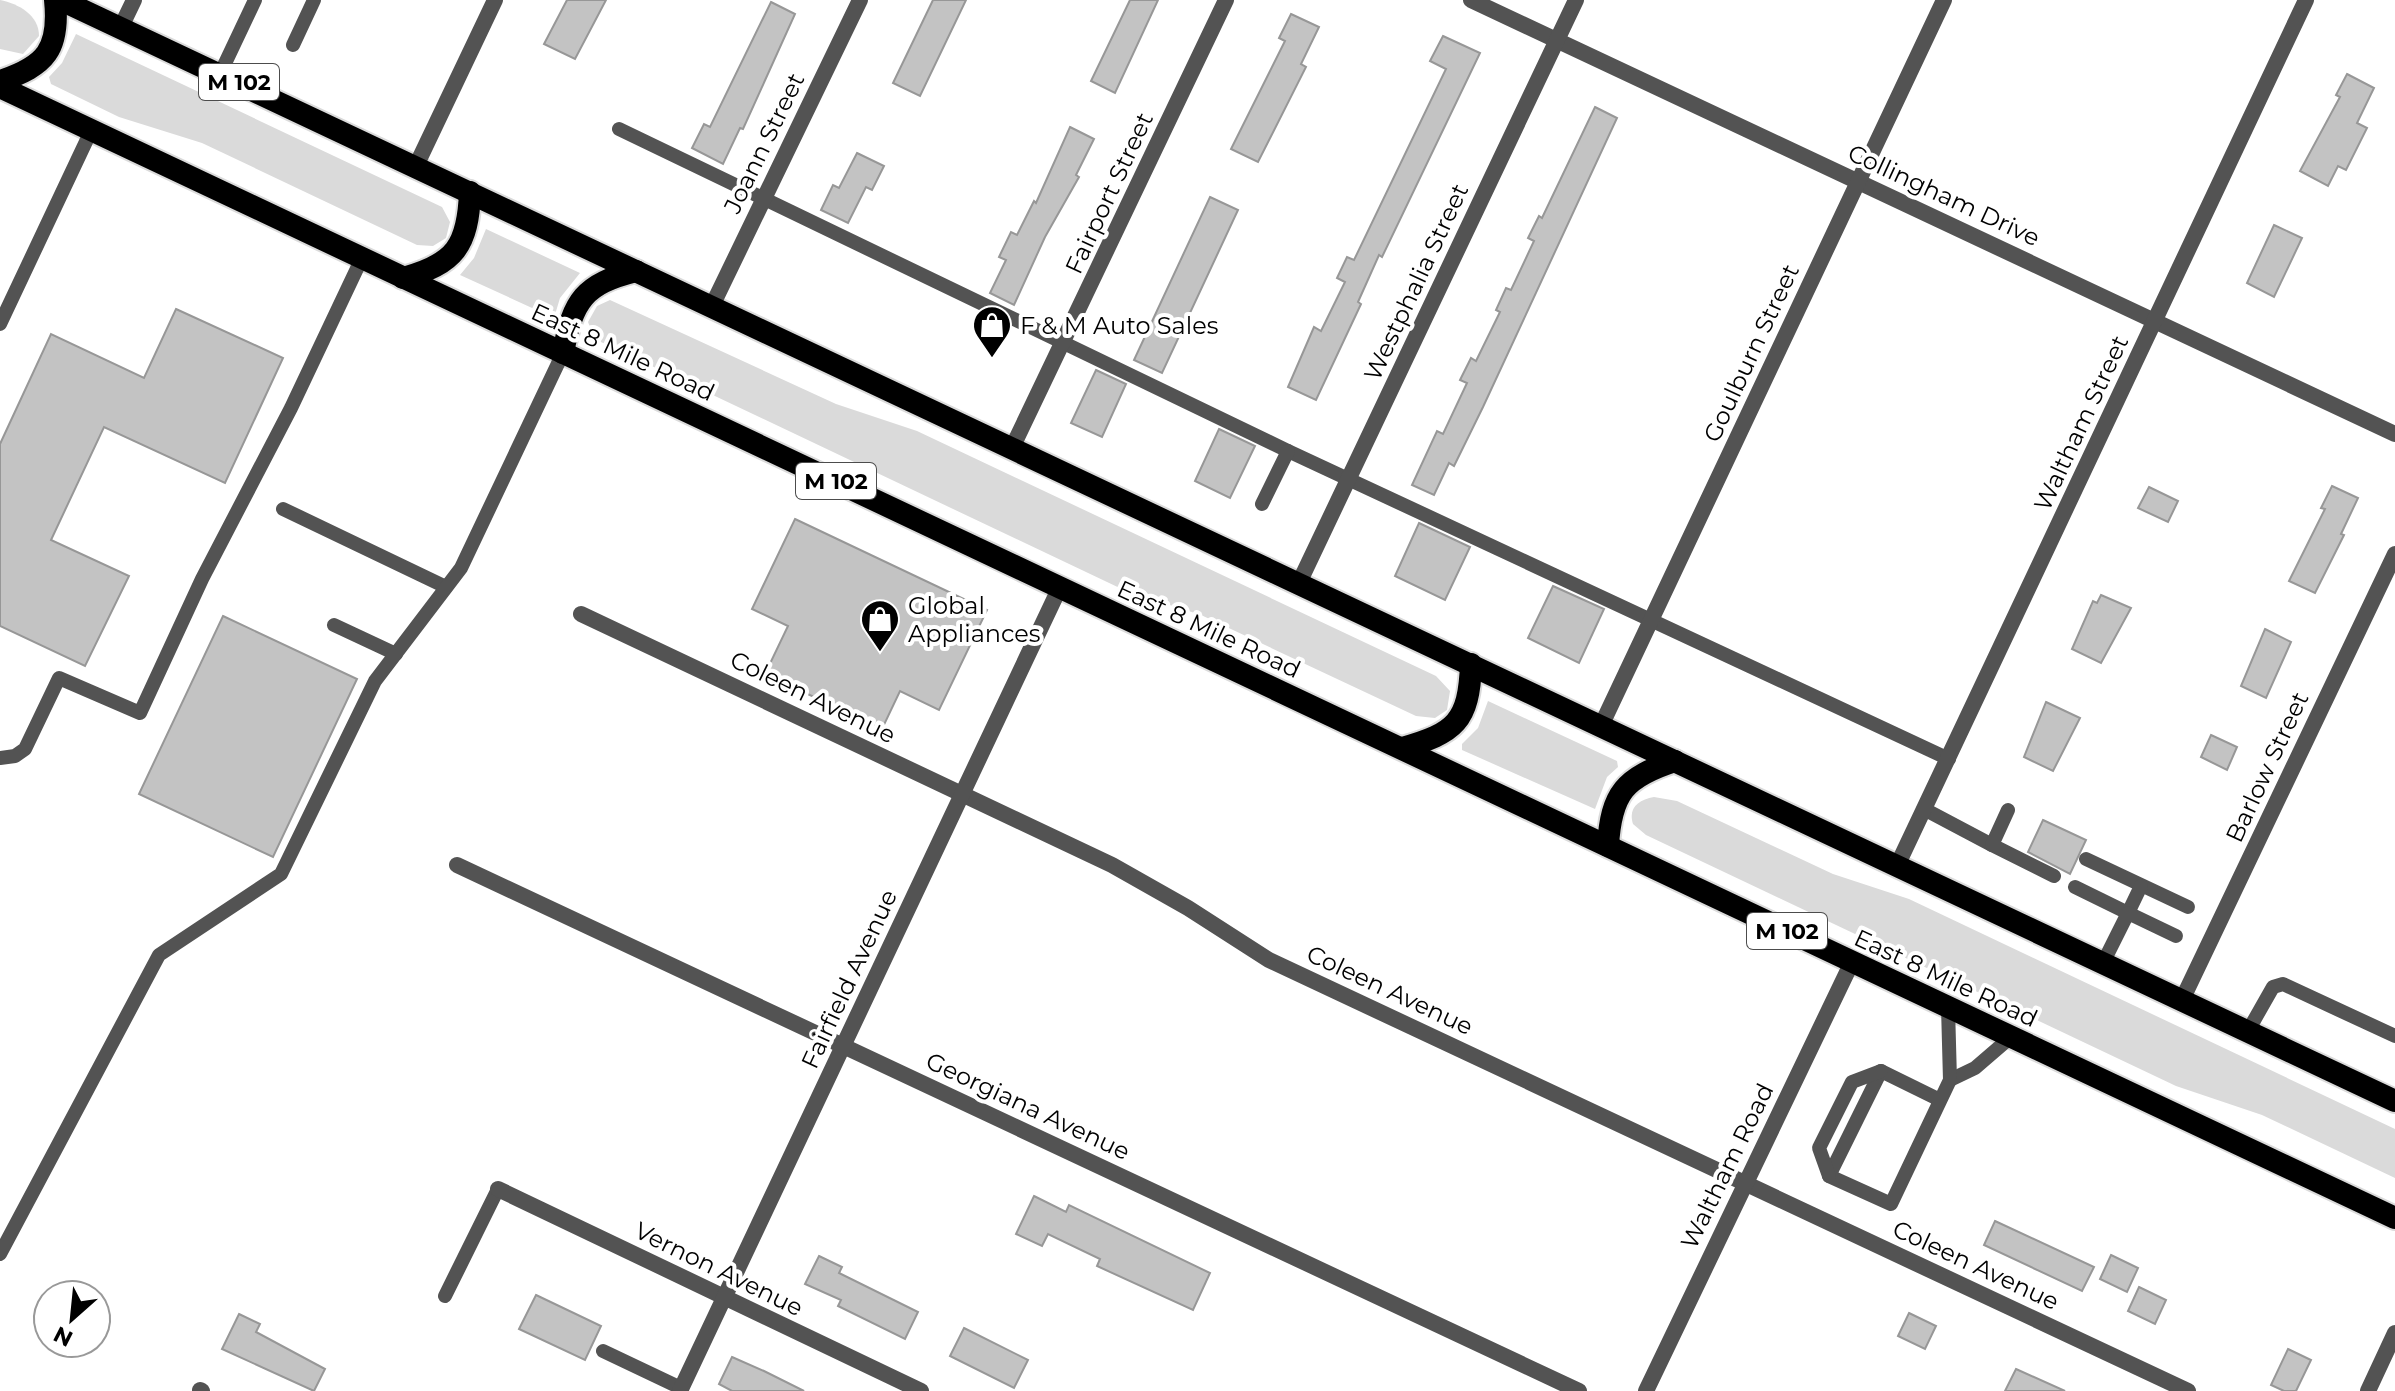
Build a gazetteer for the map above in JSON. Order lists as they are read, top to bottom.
{
  "streets": {
    "highway": ["M 102", "East 8 Mile Road"],
    "street": [
      "Joann Street",
      "Fairport Street",
      "Collingham Drive",
      "Westphalia Street",
      "Goulburn Street",
      "Waltham Street",
      "Coleen Avenue",
      "Barlow Street",
      "Fairfield Avenue",
      "Georgiana Avenue",
      "Waltham Road",
      "Vernon Avenue"
    ]
  },
  "crossings": [
    ["M 102", "Joann Street"],
    ["M 102", "Fairport Street"],
    ["M 102", "Westphalia Street"],
    ["M 102", "Goulburn Street"],
    ["M 102", "Waltham Street"],
    ["M 102", "Barlow Street"],
    ["Collingham Drive", "Westphalia Street"],
    ["Collingham Drive", "Goulburn Street"],
    ["Collingham Drive", "Waltham Street"],
    ["East 8 Mile Road", "Fairfield Avenue"],
    ["East 8 Mile Road", "Waltham Road"],
    ["Coleen Avenue", "Fairfield Avenue"],
    ["Coleen Avenue", "Waltham Road"],
    ["Fairfield Avenue", "Georgiana Avenue"],
    ["Fairfield Avenue", "Vernon Avenue"]
  ],
  "places": {
    "shop": ["F & M Auto Sales", "Global Appliances"]
  },
  "north": "bottom left"
}
